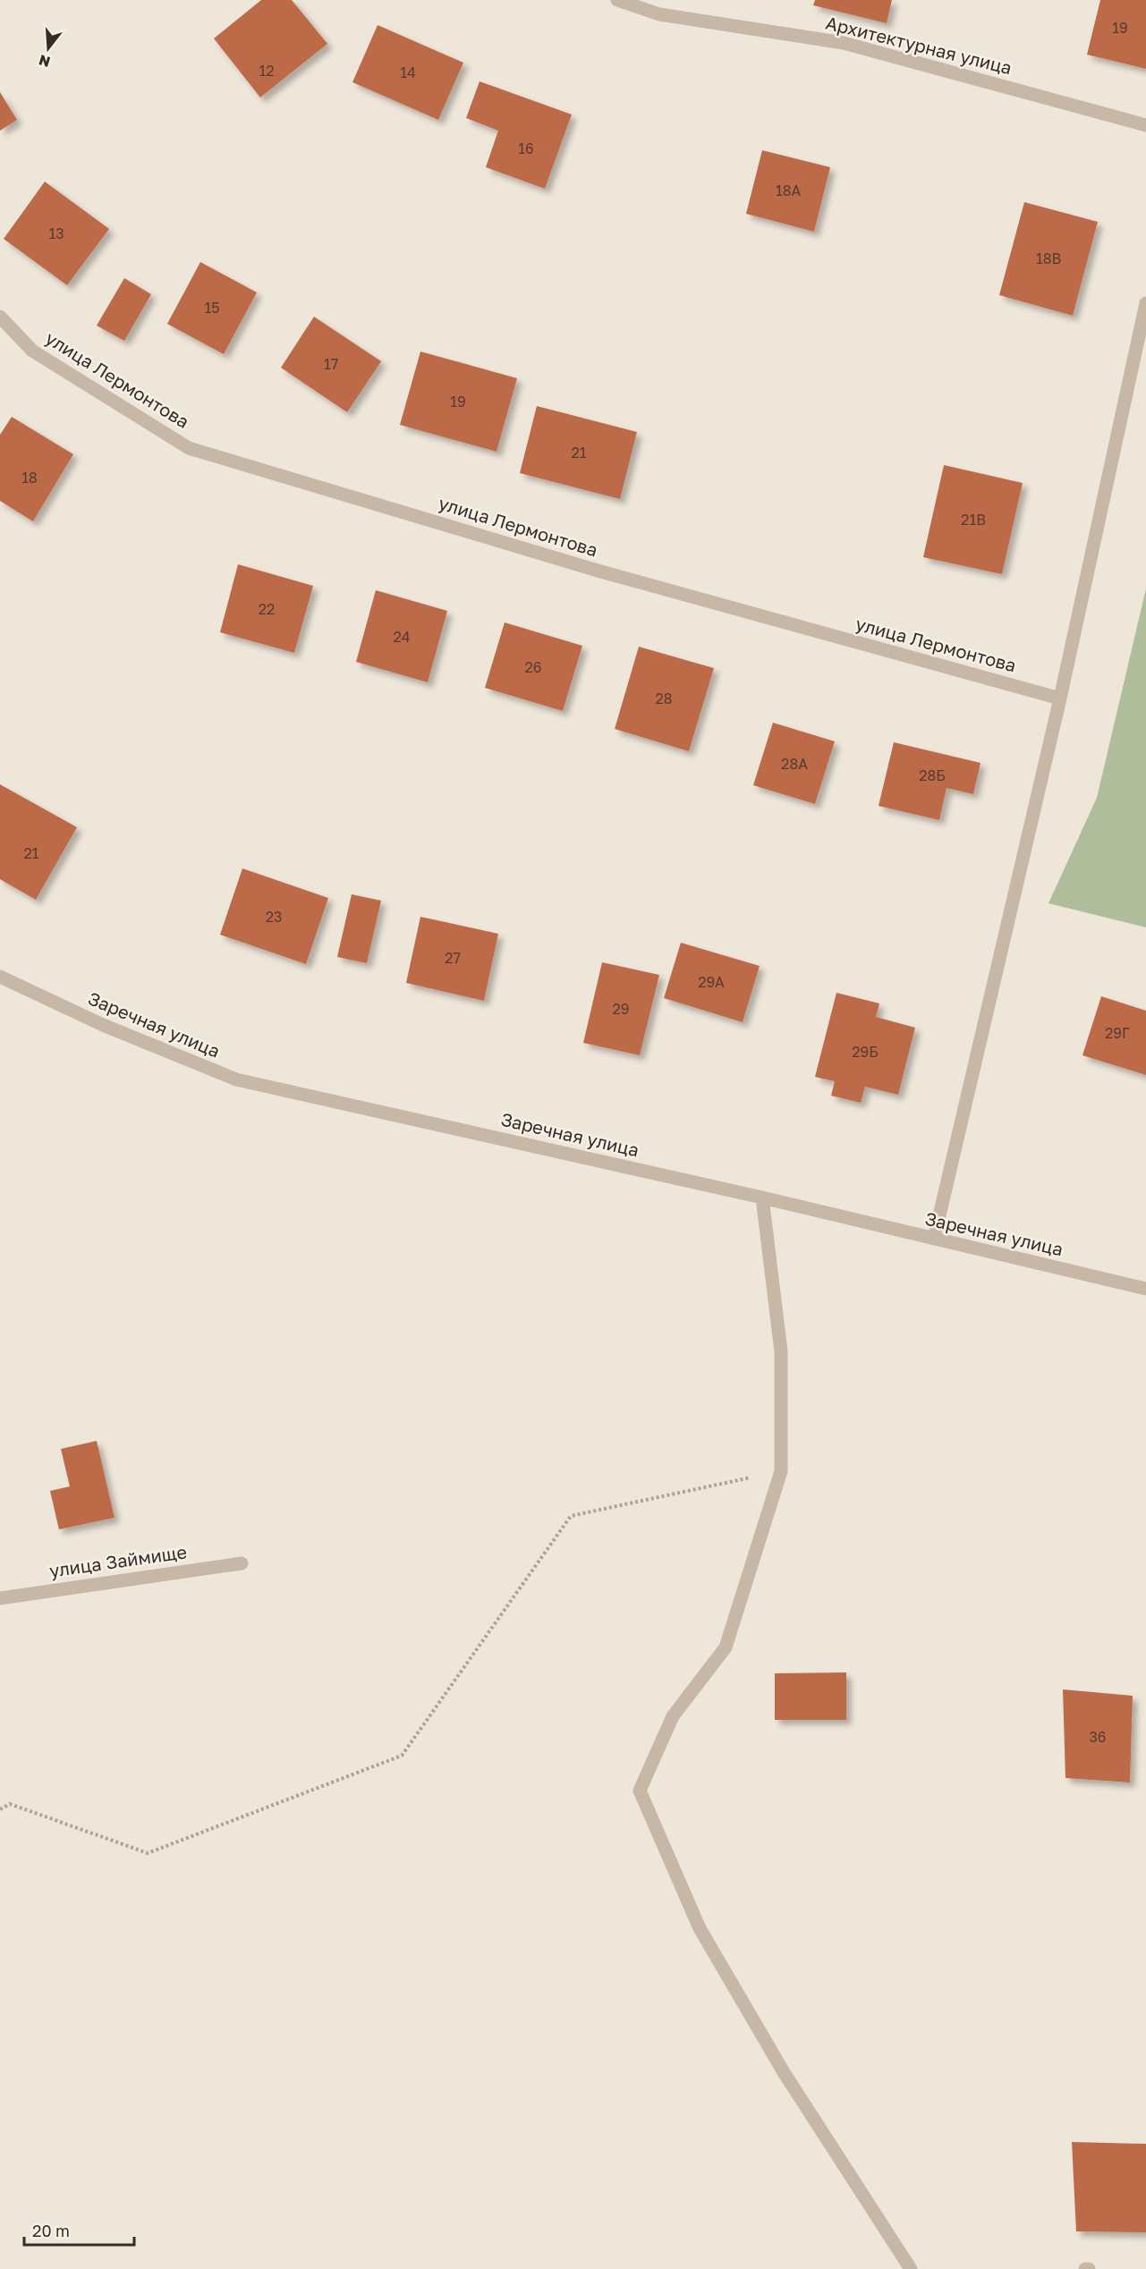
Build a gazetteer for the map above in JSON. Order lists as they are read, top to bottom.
{
  "streets": {
    "street": [
      "Архитектурная улица",
      "улица Лермонтова",
      "Заречная улица",
      "улица Займище"
    ]
  },
  "house_numbers": [
    "19",
    "12",
    "14",
    "16",
    "18А",
    "13",
    "18В",
    "15",
    "17",
    "19",
    "21",
    "18",
    "21В",
    "22",
    "24",
    "26",
    "28",
    "28А",
    "28Б",
    "21",
    "23",
    "27",
    "29А",
    "29",
    "29Г",
    "29Б",
    "36"
  ],
  "scale_bar": "20 m",
  "north": "bottom"
}
